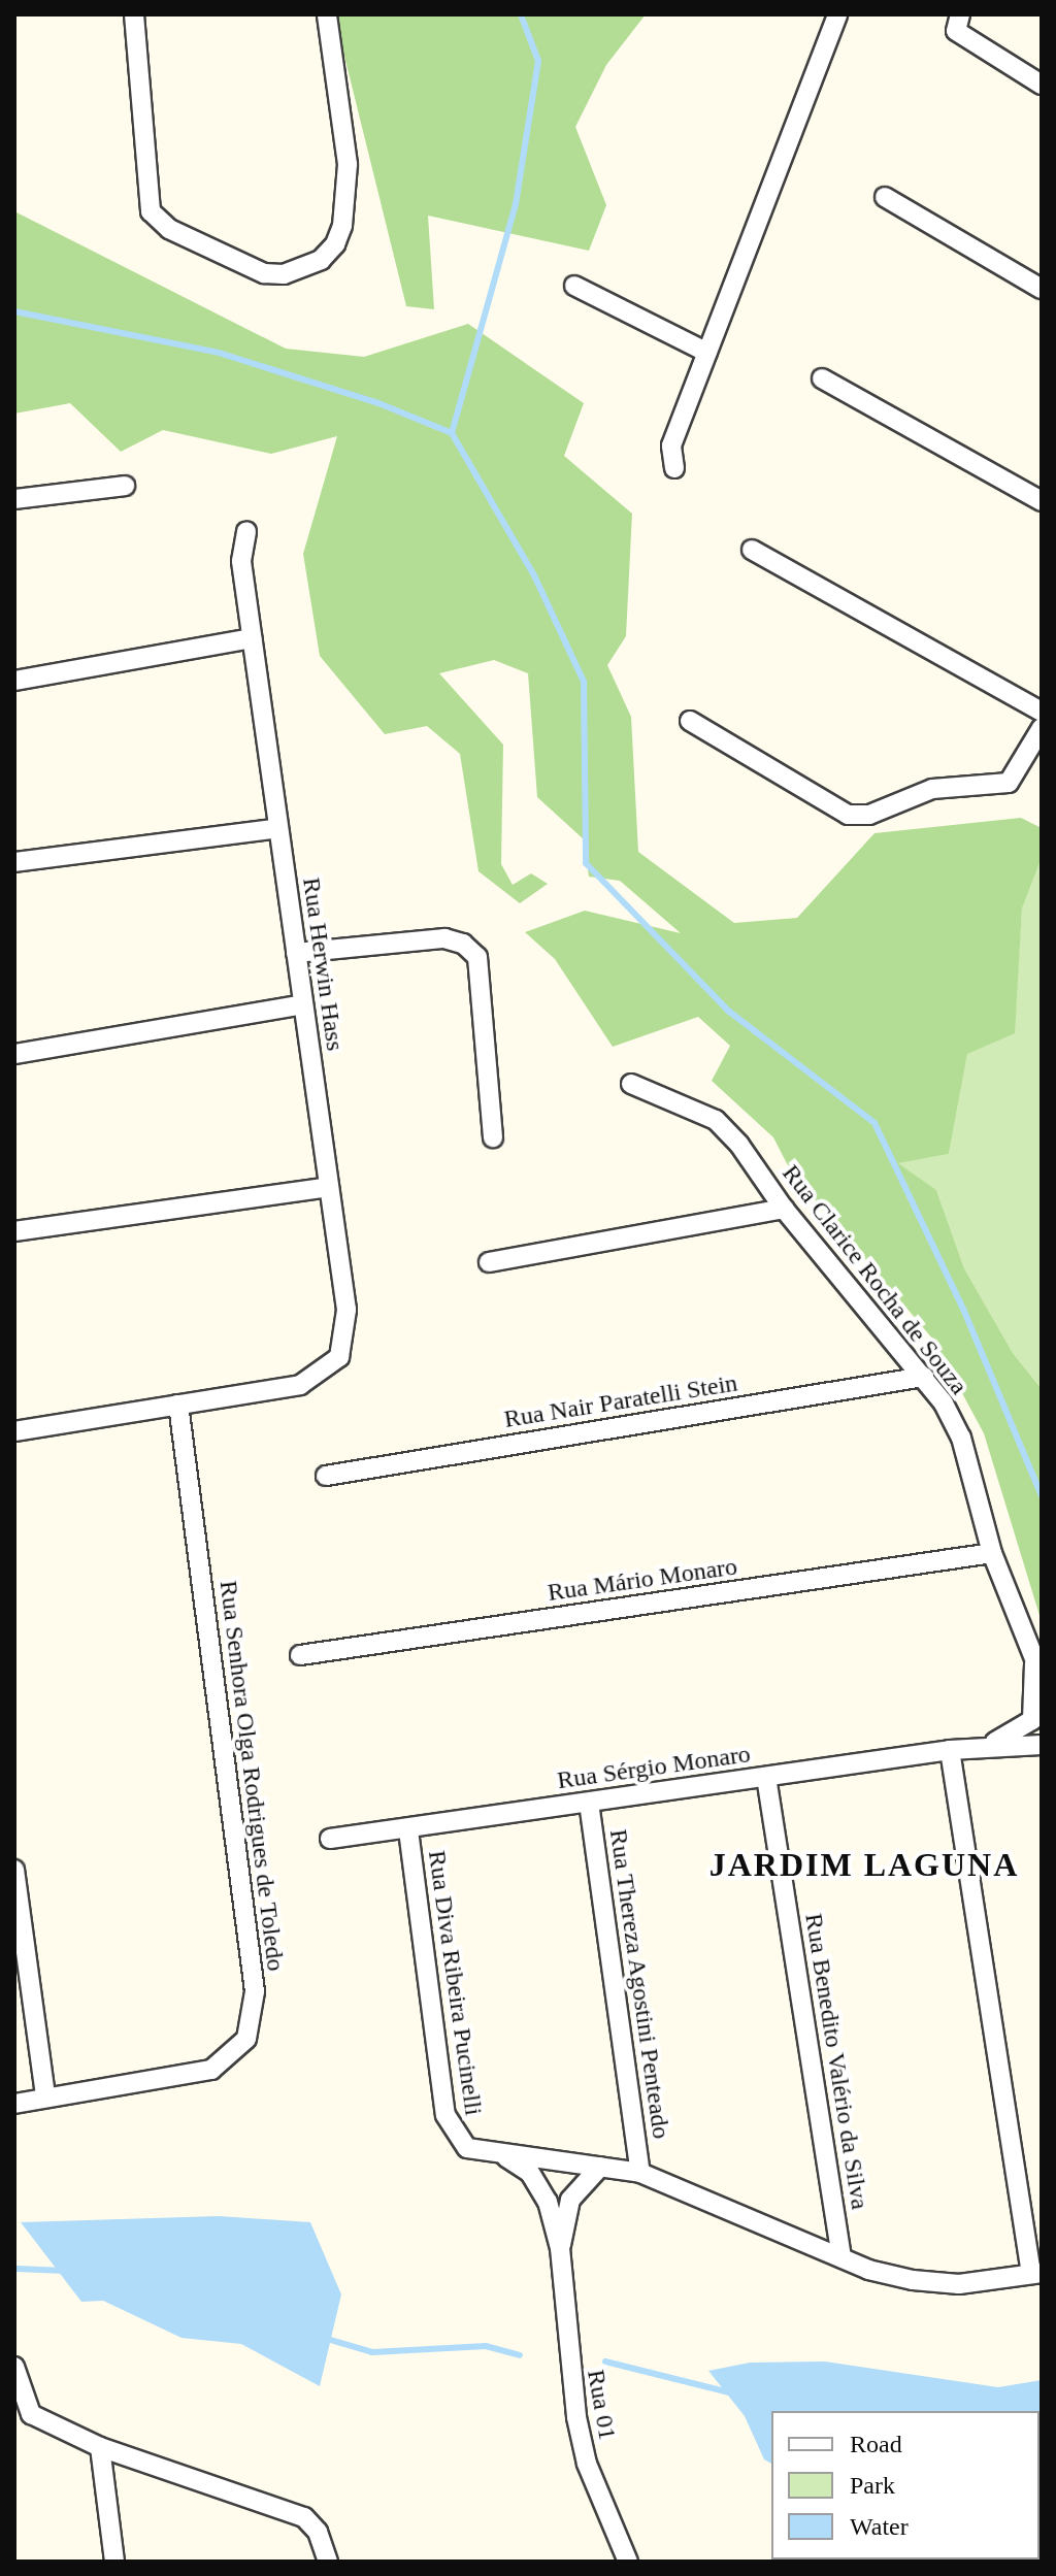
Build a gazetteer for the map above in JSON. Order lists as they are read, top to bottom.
{
  "streets": {
    "street": [
      "Rua Herwin Hass",
      "Rua Clarice Rocha de Souza",
      "Rua Nair Paratelli Stein",
      "Rua Mário Monaro",
      "Rua Sérgio Monaro",
      "Rua Senhora Olga Rodrigues de Toledo",
      "Rua Diva Ribeira Pucinelli",
      "Rua Thereza Agostini Penteado",
      "Rua Benedito Valério da Silva",
      "Rua 01"
    ]
  },
  "crossings": [
    ["Rua Herwin Hass", "Rua Senhora Olga Rodrigues de Toledo"],
    ["Rua Clarice Rocha de Souza", "Rua Nair Paratelli Stein"],
    ["Rua Clarice Rocha de Souza", "Rua Mário Monaro"],
    ["Rua Clarice Rocha de Souza", "Rua Sérgio Monaro"],
    ["Rua Sérgio Monaro", "Rua Diva Ribeira Pucinelli"],
    ["Rua Sérgio Monaro", "Rua Thereza Agostini Penteado"],
    ["Rua Sérgio Monaro", "Rua Benedito Valério da Silva"],
    ["Rua Diva Ribeira Pucinelli", "Rua 01"]
  ],
  "districts": ["JARDIM LAGUNA"],
  "legend": ["Road", "Park", "Water"]
}
